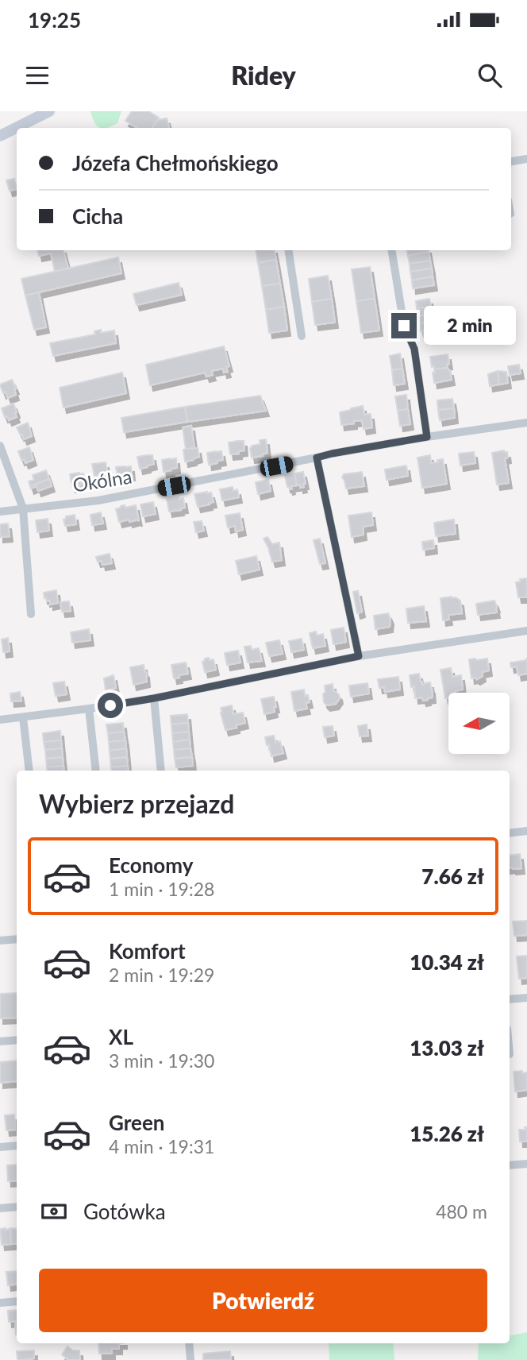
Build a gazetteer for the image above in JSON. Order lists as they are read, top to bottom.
{
  "streets": {
    "street": ["Okólna"]
  },
  "north": "left",
  "page": {
    "status": "19:25",
    "header": "Ridey",
    "banner": ["Józefa Chełmońskiego", "Cicha"],
    "bubble": "2 min",
    "heading": "Wybierz przejazd",
    "list": [
      {
        "name": "Economy",
        "note": "1 min · 19:28",
        "value": "7.66 zł"
      },
      {
        "name": "Komfort",
        "note": "2 min · 19:29",
        "value": "10.34 zł"
      },
      {
        "name": "XL",
        "note": "3 min · 19:30",
        "value": "13.03 zł"
      },
      {
        "name": "Green",
        "note": "4 min · 19:31",
        "value": "15.26 zł"
      }
    ],
    "pay": ["Gotówka", "480 m"],
    "buttons": "Potwierdź"
  }
}
